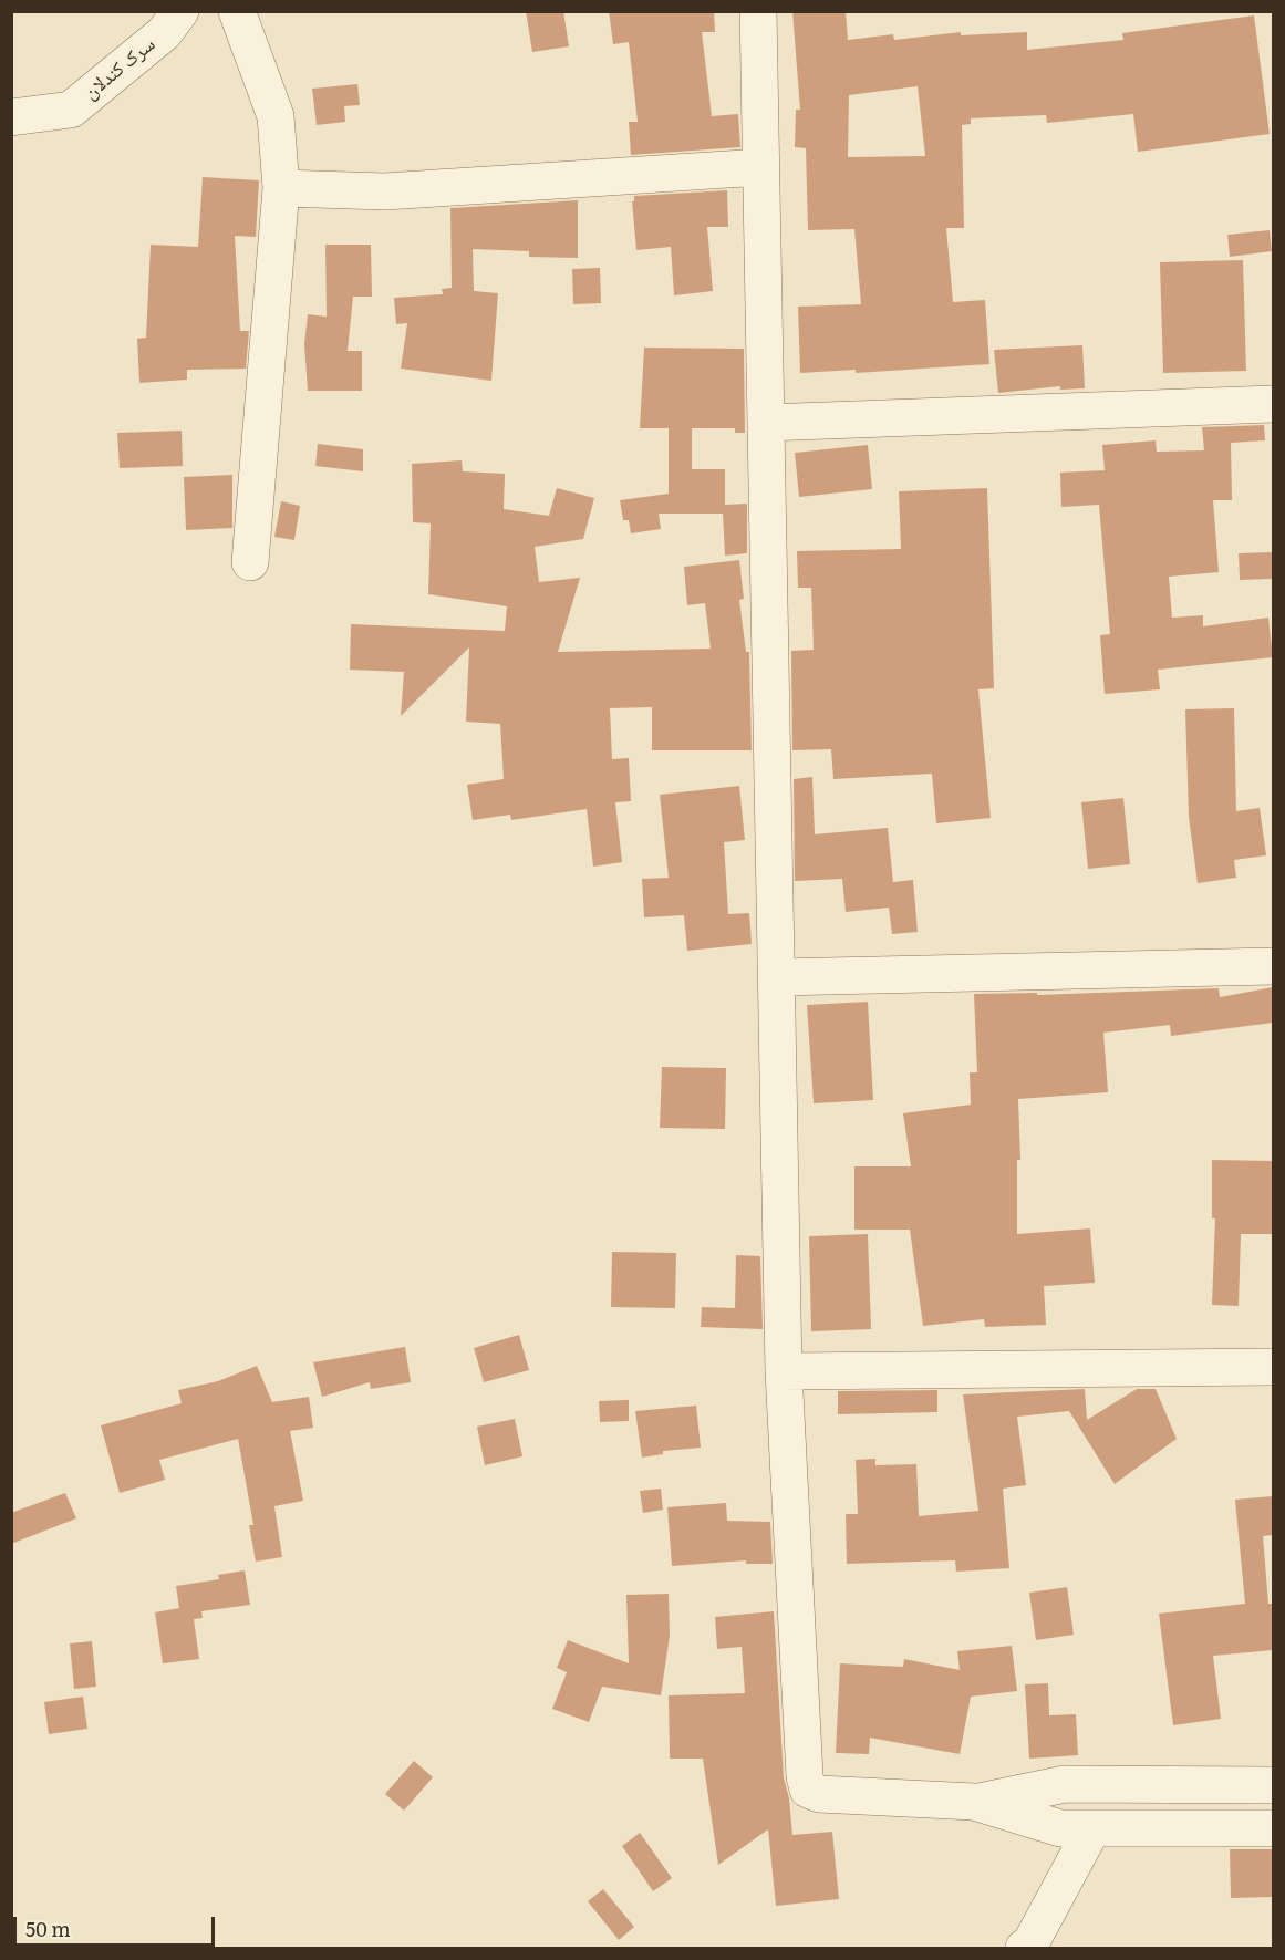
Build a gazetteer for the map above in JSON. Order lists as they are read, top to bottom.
{
  "streets": {
    "street": ["سرک کندلان"]
  },
  "scale_bar": "50 m"
}
